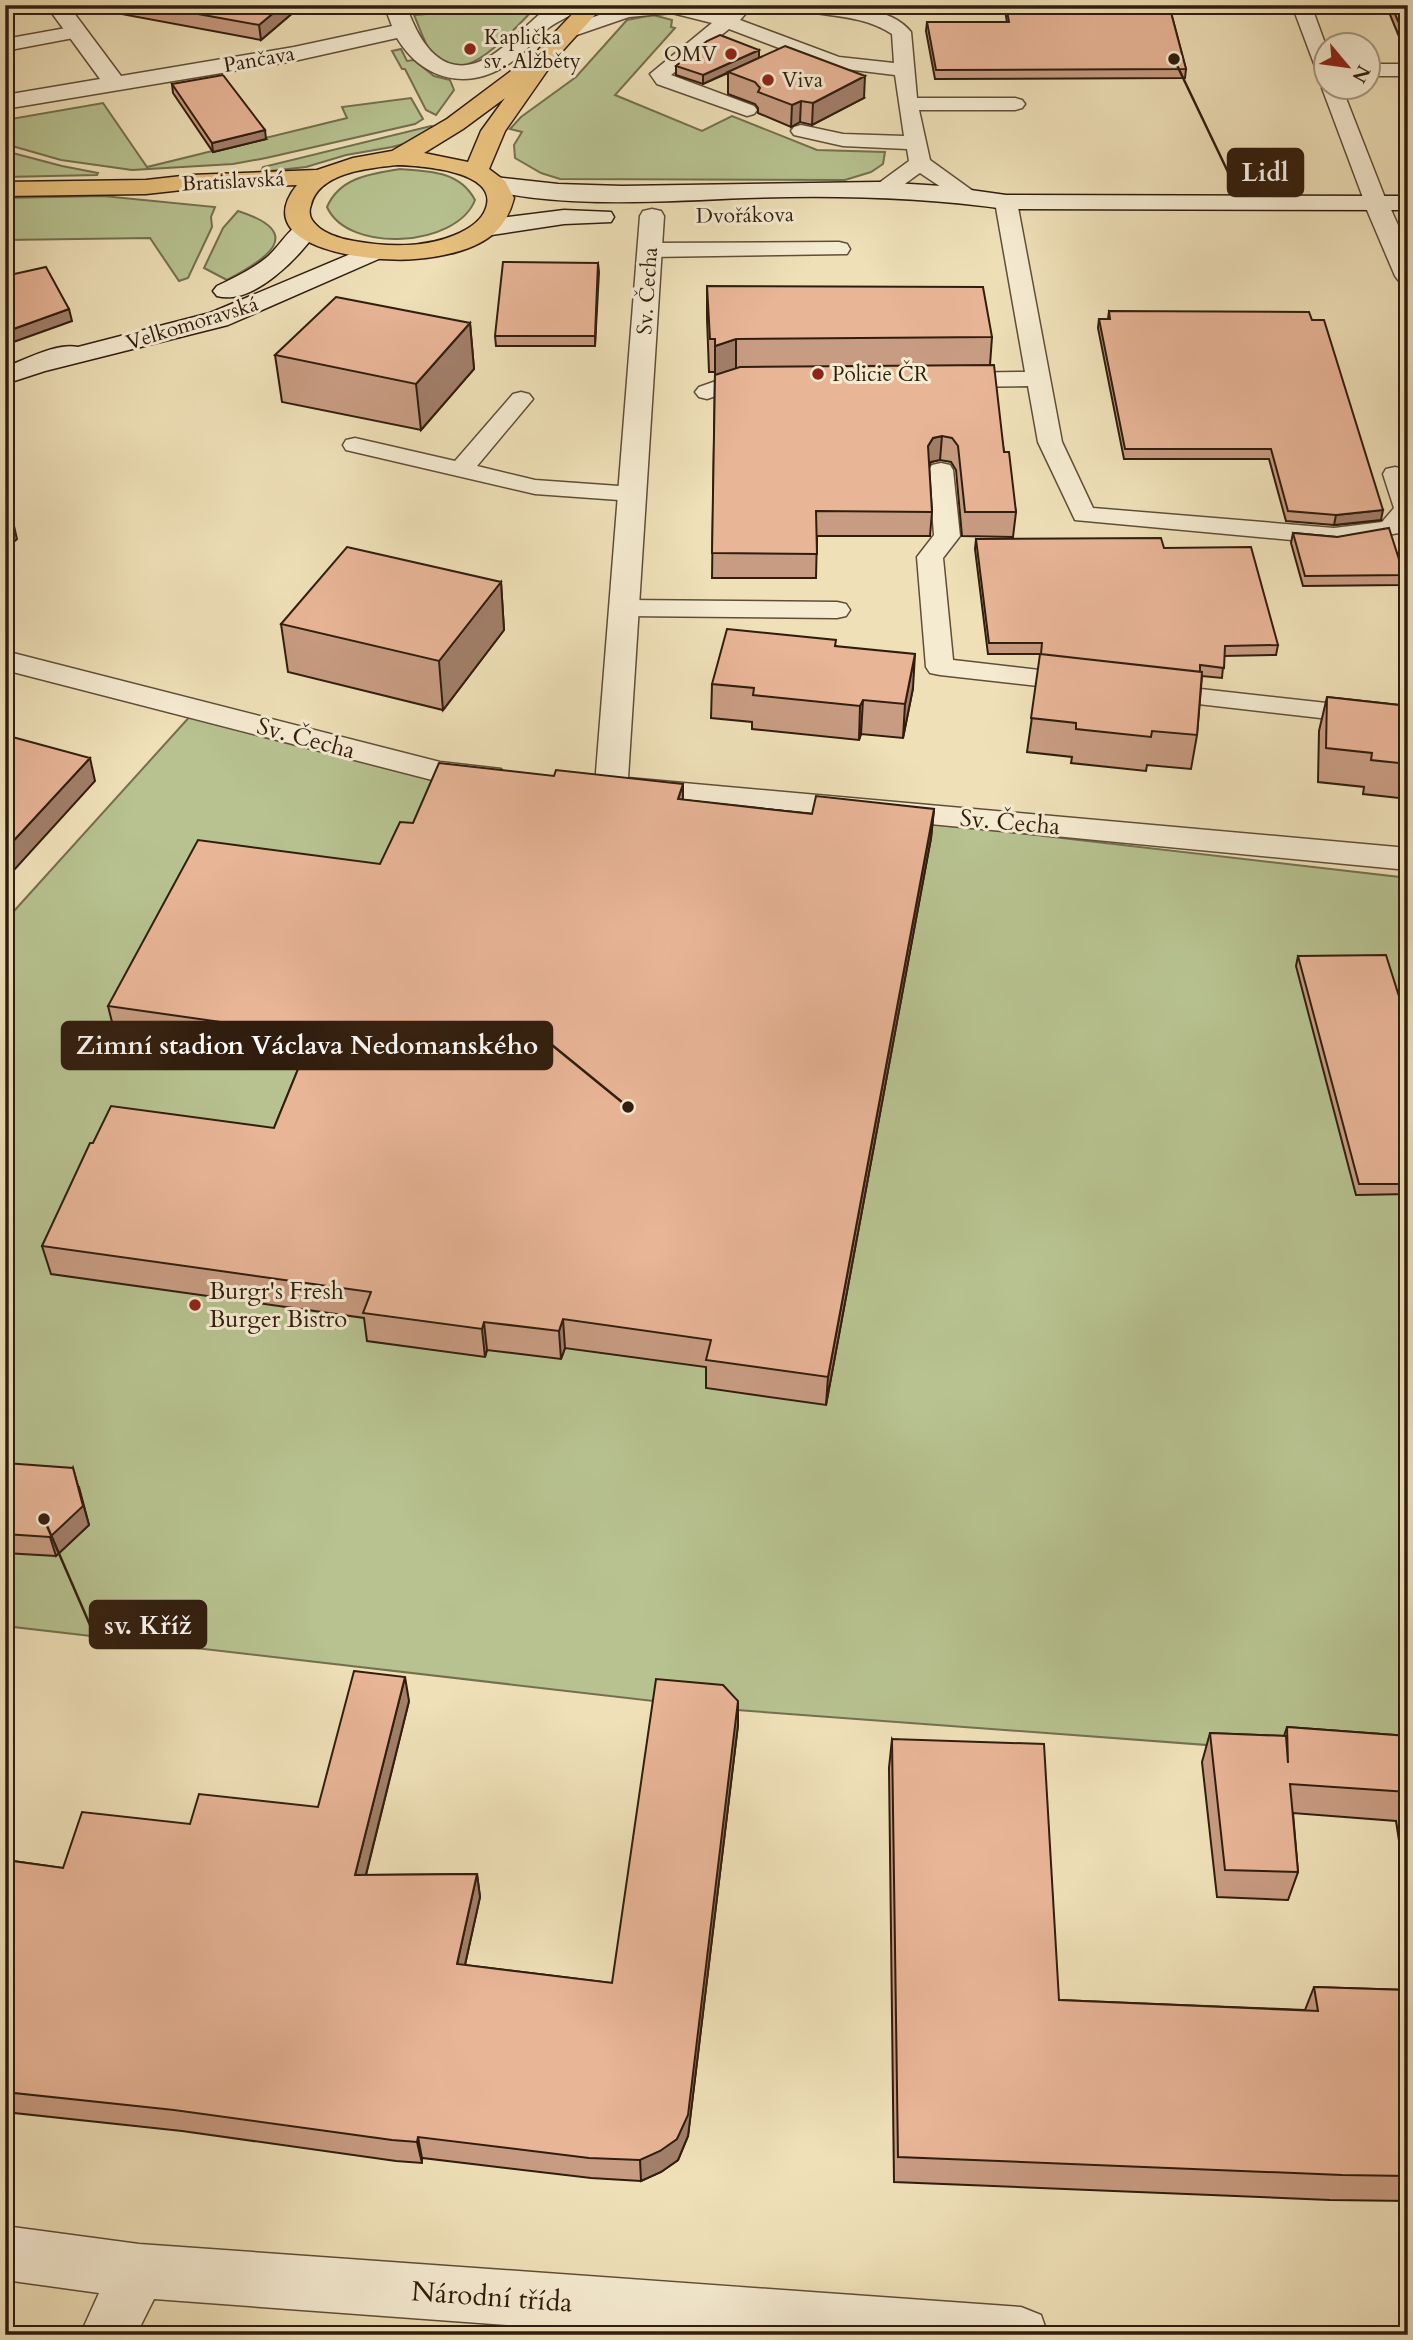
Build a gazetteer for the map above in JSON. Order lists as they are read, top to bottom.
{
  "streets": {
    "main road": ["Bratislavská", "Velkomoravská"],
    "street": [
      "Pančava",
      "Dvořákova",
      "Sv. Čecha",
      "Národní třída"
    ]
  },
  "crossings": [
    ["Bratislavská", "Velkomoravská"],
    ["Dvořákova", "Sv. Čecha"],
    ["Dvořákova", "Velkomoravská"]
  ],
  "places": [
    "Kaplička sv. Alžběty",
    "OMV",
    "Lidl",
    "Viva",
    "Policie ČR",
    "Zimní stadion Václava Nedomanského",
    "Burgr's Fresh Burger Bistro",
    "sv. Kříž"
  ],
  "north": "bottom right"
}
